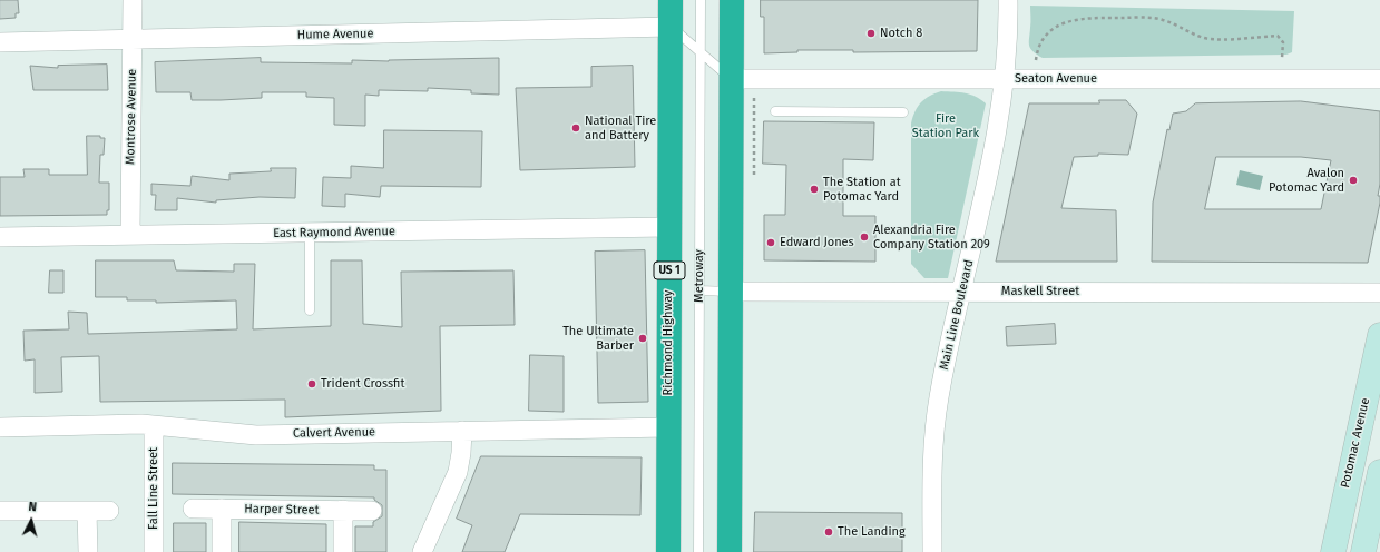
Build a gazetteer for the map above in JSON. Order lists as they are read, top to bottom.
{
  "streets": {
    "highway": ["US 1", "Richmond Highway"],
    "street": [
      "Hume Avenue",
      "Seaton Avenue",
      "Montrose Avenue",
      "East Raymond Avenue",
      "Maskell Street",
      "Main Line Boulevard",
      "Calvert Avenue",
      "Potomac Avenue",
      "Fall Line Street",
      "Harper Street"
    ],
    "lane": ["Metroway"]
  },
  "crossings": [
    ["Hume Avenue", "Montrose Avenue"],
    ["Hume Avenue", "Richmond Highway"],
    ["Seaton Avenue", "Main Line Boulevard"],
    ["Montrose Avenue", "East Raymond Avenue"],
    ["East Raymond Avenue", "Richmond Highway"],
    ["Metroway", "Maskell Street"],
    ["Maskell Street", "Main Line Boulevard"],
    ["Richmond Highway", "Calvert Avenue"],
    ["Calvert Avenue", "Fall Line Street"]
  ],
  "parks": ["Fire Station Park"],
  "places": [
    "Notch 8",
    "National Tire and Battery",
    "Avalon Potomac Yard",
    "The Station at Potomac Yard",
    "Alexandria Fire Company Station 209",
    "Edward Jones",
    "The Ultimate Barber",
    "Trident Crossfit",
    "The Landing"
  ],
  "north": "top"
}
